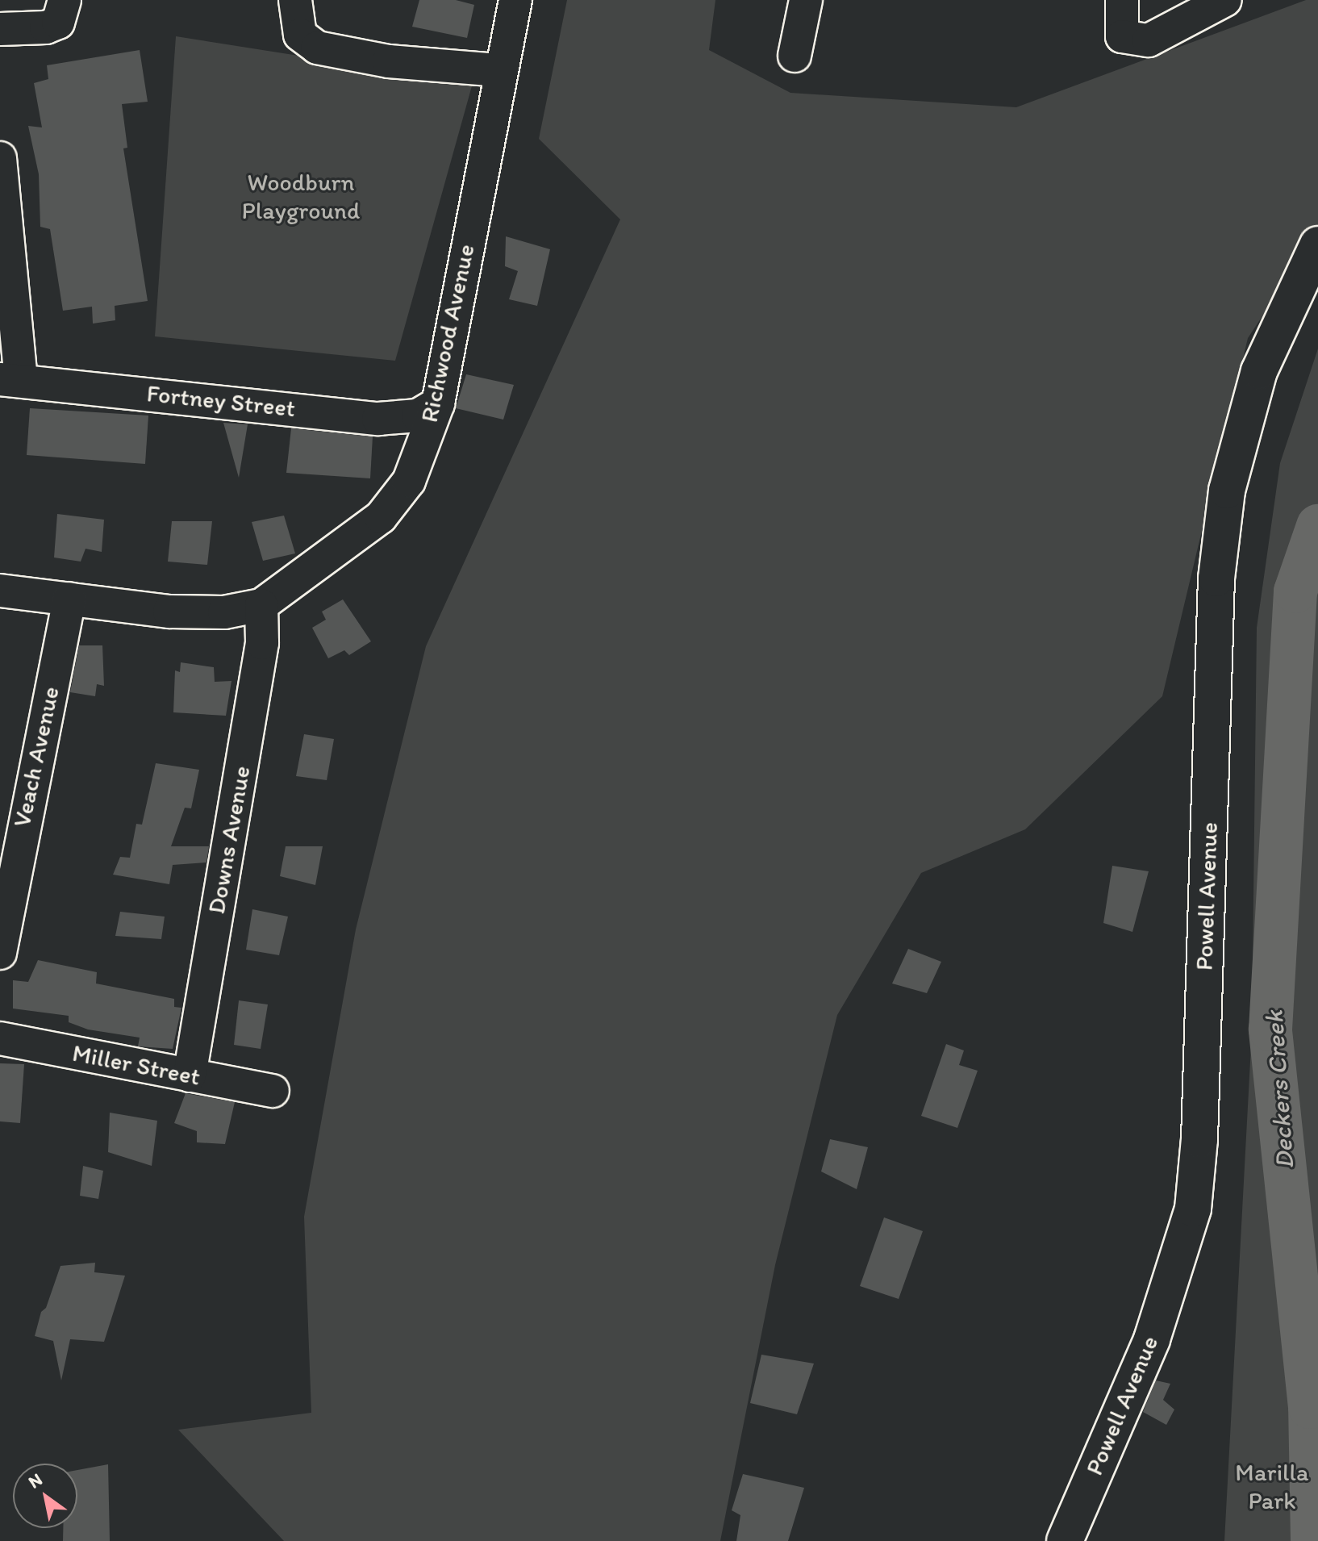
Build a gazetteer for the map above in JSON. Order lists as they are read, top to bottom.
{
  "streets": {
    "main road": ["Powell Avenue"],
    "street": [
      "Richwood Avenue",
      "Fortney Street",
      "Veach Avenue",
      "Downs Avenue",
      "Miller Street"
    ]
  },
  "crossings": [
    ["Richwood Avenue", "Fortney Street"],
    ["Richwood Avenue", "Veach Avenue"],
    ["Richwood Avenue", "Downs Avenue"],
    ["Downs Avenue", "Miller Street"]
  ],
  "water": ["Deckers Creek"],
  "parks": ["Woodburn Playground", "Marilla Park"],
  "north": "top left"
}
